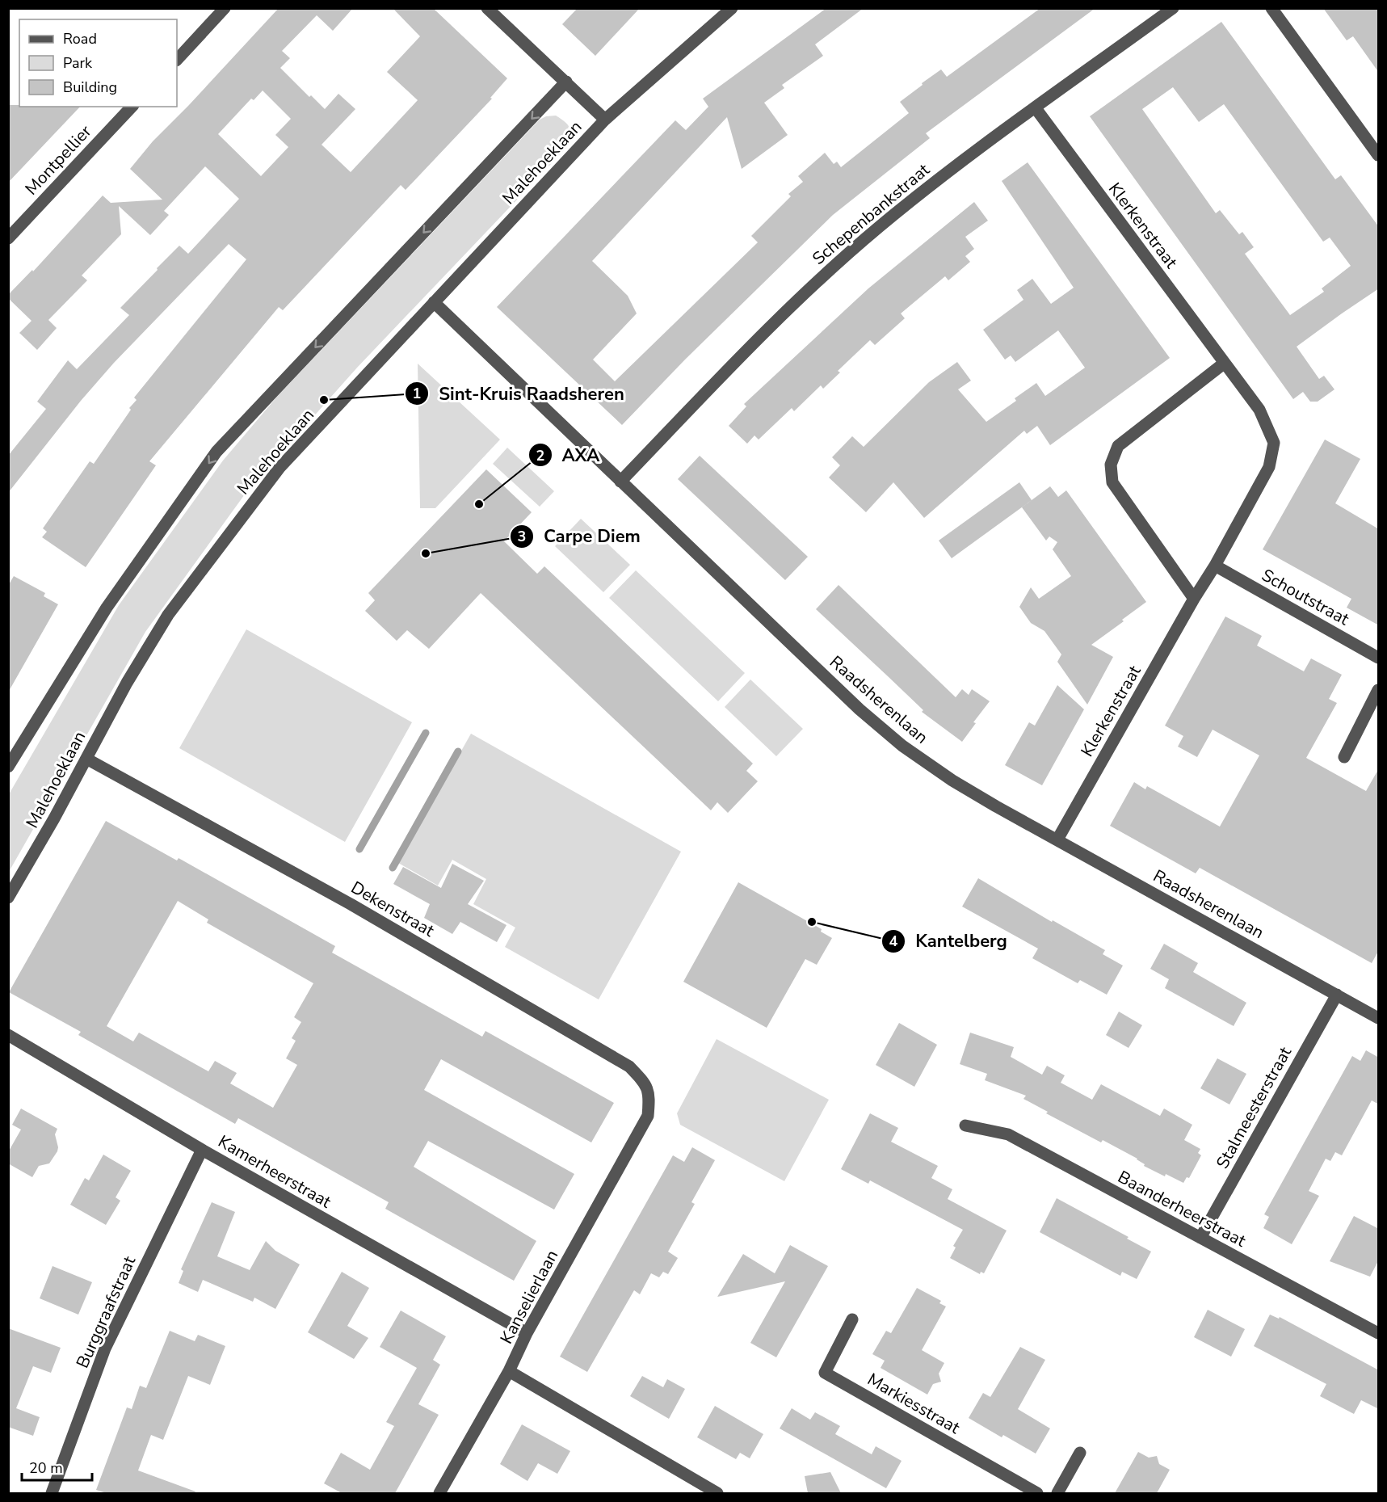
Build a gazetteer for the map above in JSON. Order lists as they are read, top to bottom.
{
  "streets": {
    "street": [
      "Montpellier",
      "Malehoeklaan",
      "Schepenbankstraat",
      "Klerkenstraat",
      "Schoutstraat",
      "Raadsherenlaan",
      "Dekenstraat",
      "Stalmeesterstraat",
      "Kamerheerstraat",
      "Baanderheerstraat",
      "Kanselierlaan",
      "Burggraafstraat",
      "Markiesstraat"
    ]
  },
  "crossings": [
    ["Malehoeklaan", "Raadsherenlaan"],
    ["Malehoeklaan", "Dekenstraat"],
    ["Schepenbankstraat", "Klerkenstraat"],
    ["Schepenbankstraat", "Raadsherenlaan"],
    ["Klerkenstraat", "Schoutstraat"],
    ["Klerkenstraat", "Raadsherenlaan"],
    ["Raadsherenlaan", "Stalmeesterstraat"],
    ["Dekenstraat", "Kanselierlaan"],
    ["Stalmeesterstraat", "Baanderheerstraat"],
    ["Kamerheerstraat", "Kanselierlaan"],
    ["Kamerheerstraat", "Burggraafstraat"]
  ],
  "places": [
    "Sint-Kruis Raadsheren",
    "AXA",
    "Carpe Diem",
    "Kantelberg"
  ],
  "legend": ["Road", "Park", "Building"],
  "scale_bar": "20 m"
}
